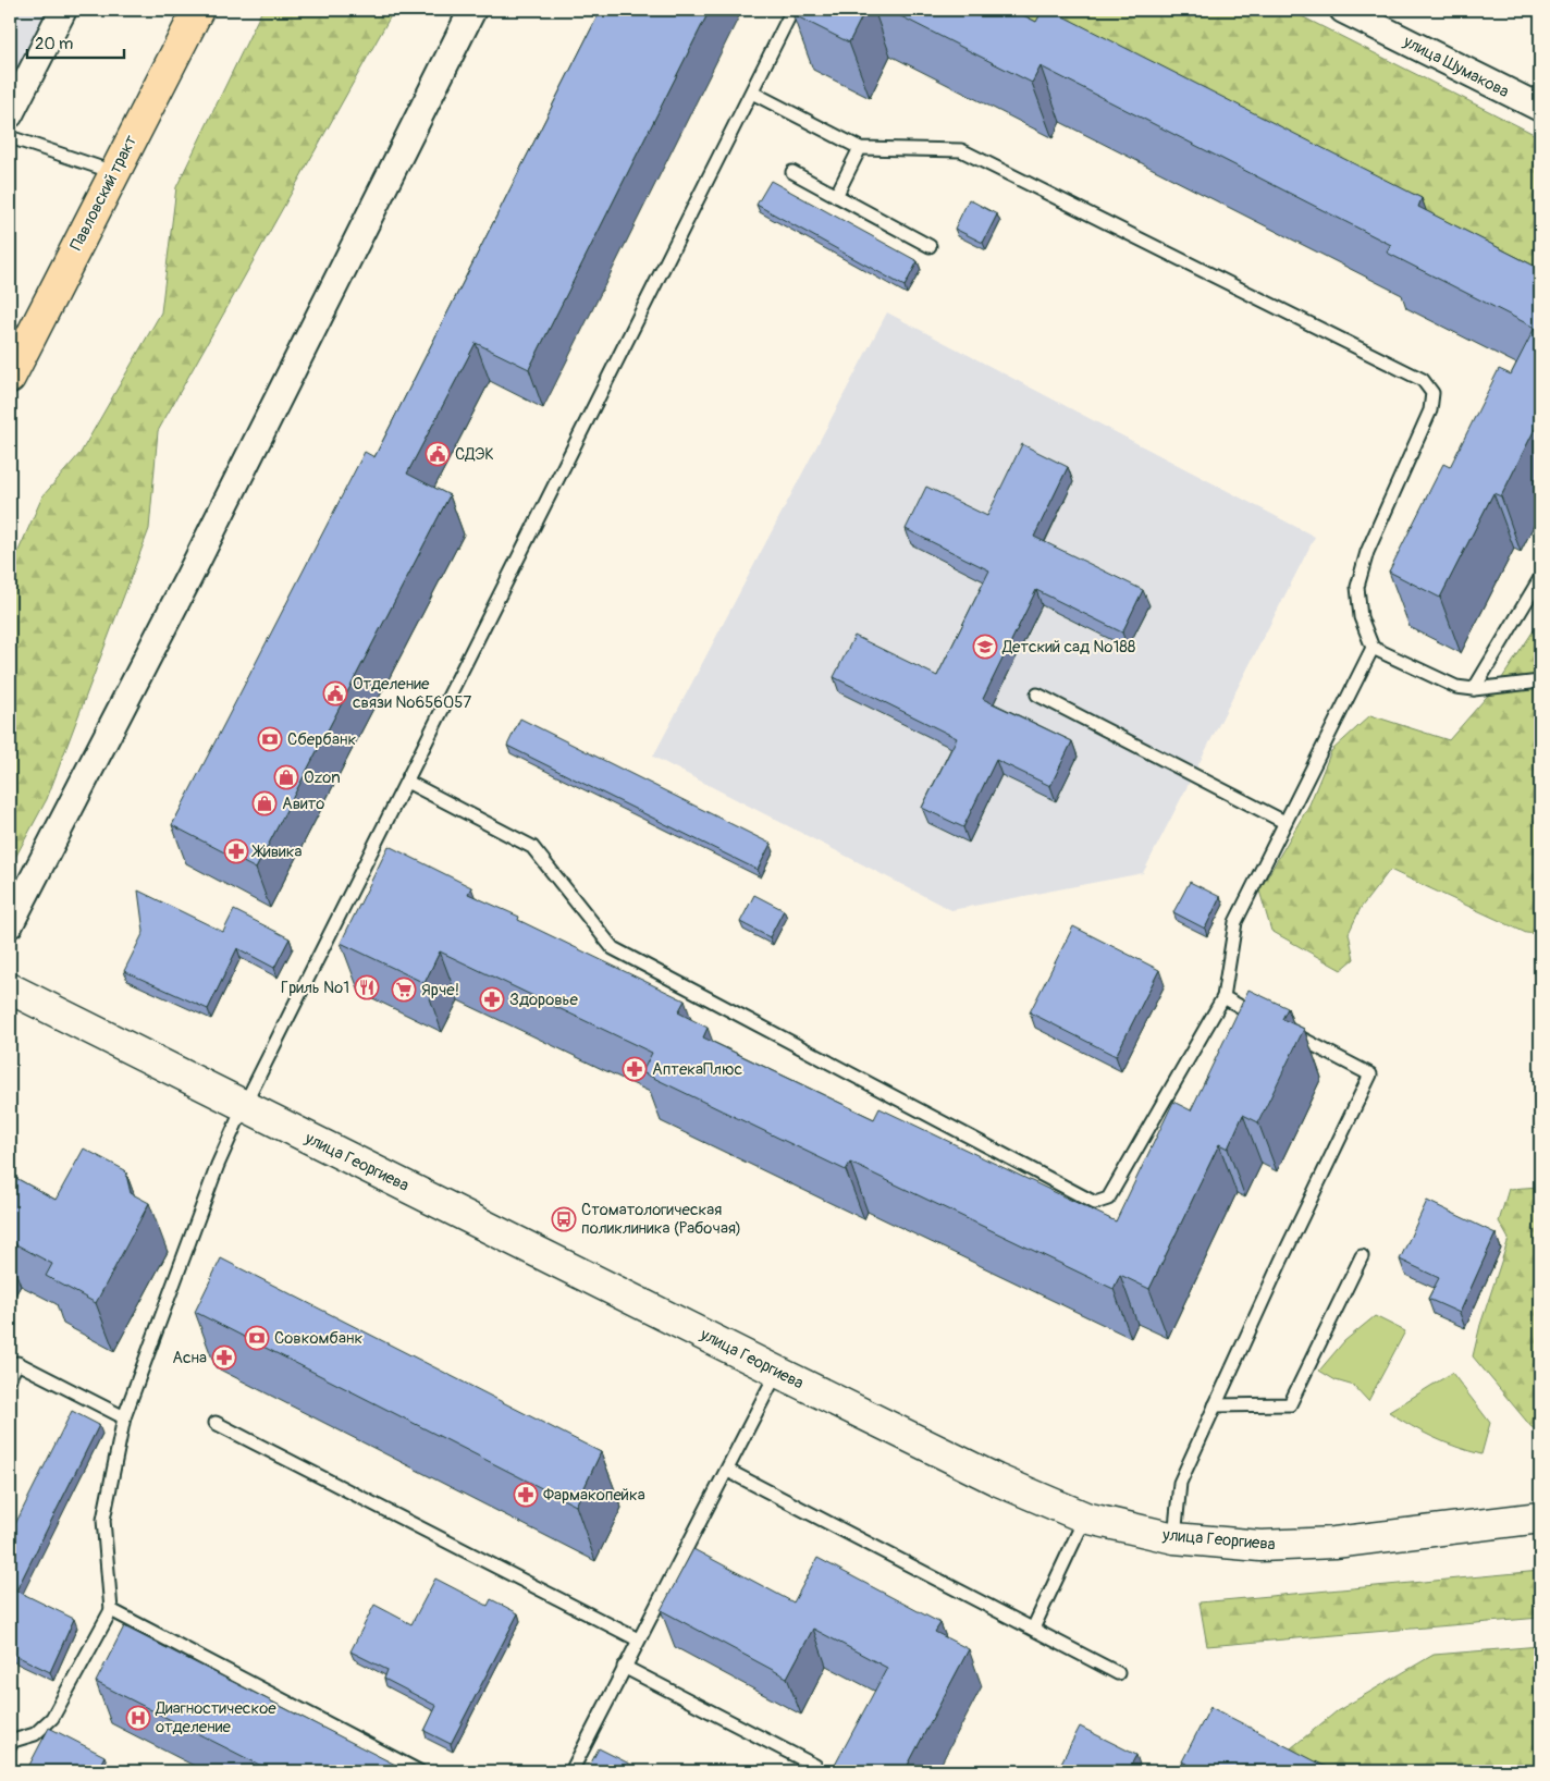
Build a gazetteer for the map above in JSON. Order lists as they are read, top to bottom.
{
  "streets": {
    "main road": ["Павловский тракт"],
    "street": ["улица Шумакова", "улица Георгиева"]
  },
  "places": {
    "public building": ["СДЭК", "Отделение связи №656057"],
    "school or university": ["Детский сад №188"],
    "bank": ["Сбербанк", "Совкомбанк"],
    "shop": ["Ozon", "Авито"],
    "pharmacy": [
      "Живика",
      "Здоровье",
      "АптекаПлюс",
      "Асна",
      "Фармакопейка"
    ],
    "restaurant": ["Гриль №1"],
    "supermarket": ["Ярче!"],
    "bus stop": ["Стоматологическая поликлиника (Рабочая)"],
    "hospital": ["Диагностическое отделение"]
  },
  "scale_bar": "20 m"
}
